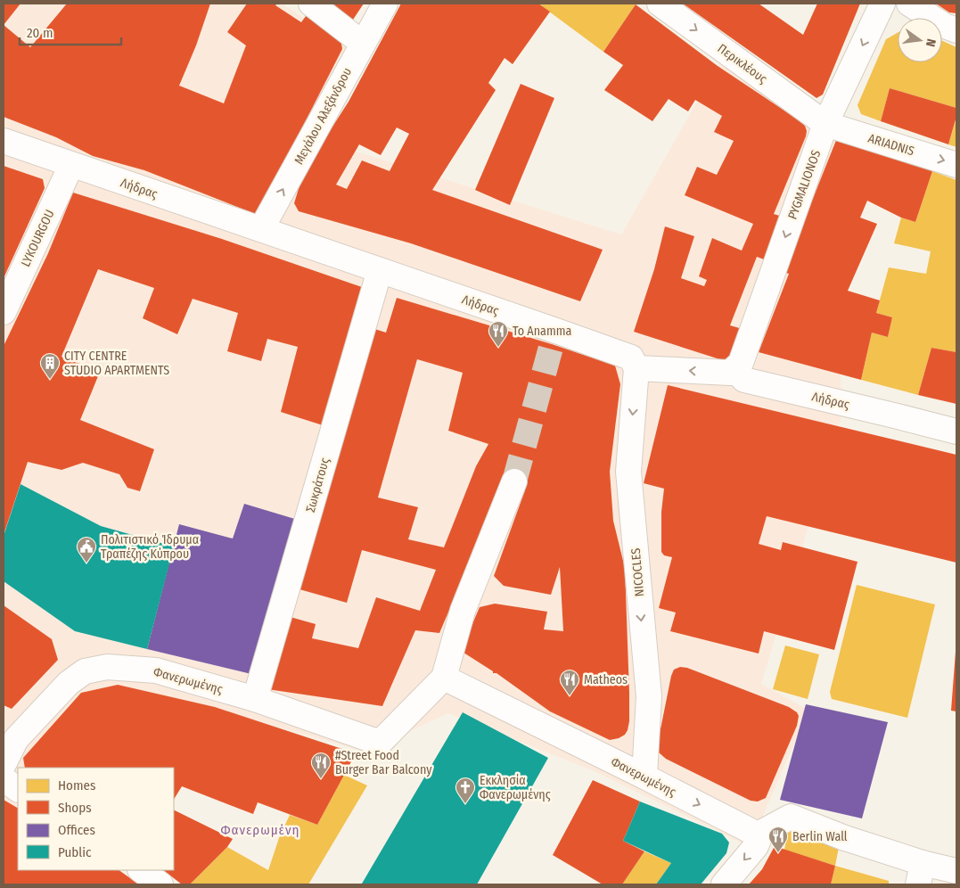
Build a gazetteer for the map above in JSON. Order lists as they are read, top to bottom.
{
  "streets": {
    "street": [
      "Περικλέους",
      "Μεγάλου Αλεξάνδρου",
      "ARIADNIS",
      "PYGMALIONOS",
      "Λήδρας",
      "LYKOURGOU",
      "Σωκράτους",
      "NICOCLES",
      "Φανερωμένης"
    ]
  },
  "crossings": [
    ["Περικλέους", "ARIADNIS"],
    ["Περικλέους", "PYGMALIONOS"],
    ["Μεγάλου Αλεξάνδρου", "Λήδρας"],
    ["ARIADNIS", "PYGMALIONOS"],
    ["PYGMALIONOS", "Λήδρας"],
    ["Λήδρας", "LYKOURGOU"],
    ["Λήδρας", "Σωκράτους"],
    ["Λήδρας", "NICOCLES"],
    ["Σωκράτους", "Φανερωμένης"],
    ["NICOCLES", "Φανερωμένης"]
  ],
  "one_way": ["Περικλέους", "Μεγάλου Αλεξάνδρου", "PYGMALIONOS"],
  "districts": ["Φανερωμένη"],
  "places": {
    "restaurant": [
      "To Anamma",
      "Matheos",
      "#Street Food Burger Bar Balcony",
      "Berlin Wall"
    ],
    "building": ["CITY CENTRE STUDIO APARTMENTS"],
    "public building": ["Πολιτιστικό Ίδρυμα Τραπέζης Κύπρου"],
    "church": ["Εκκλησία Φανερωμένης"]
  },
  "legend": [
    "Homes",
    "Shops",
    "Offices",
    "Public"
  ],
  "scale_bar": "20 m",
  "north": "right"
}
